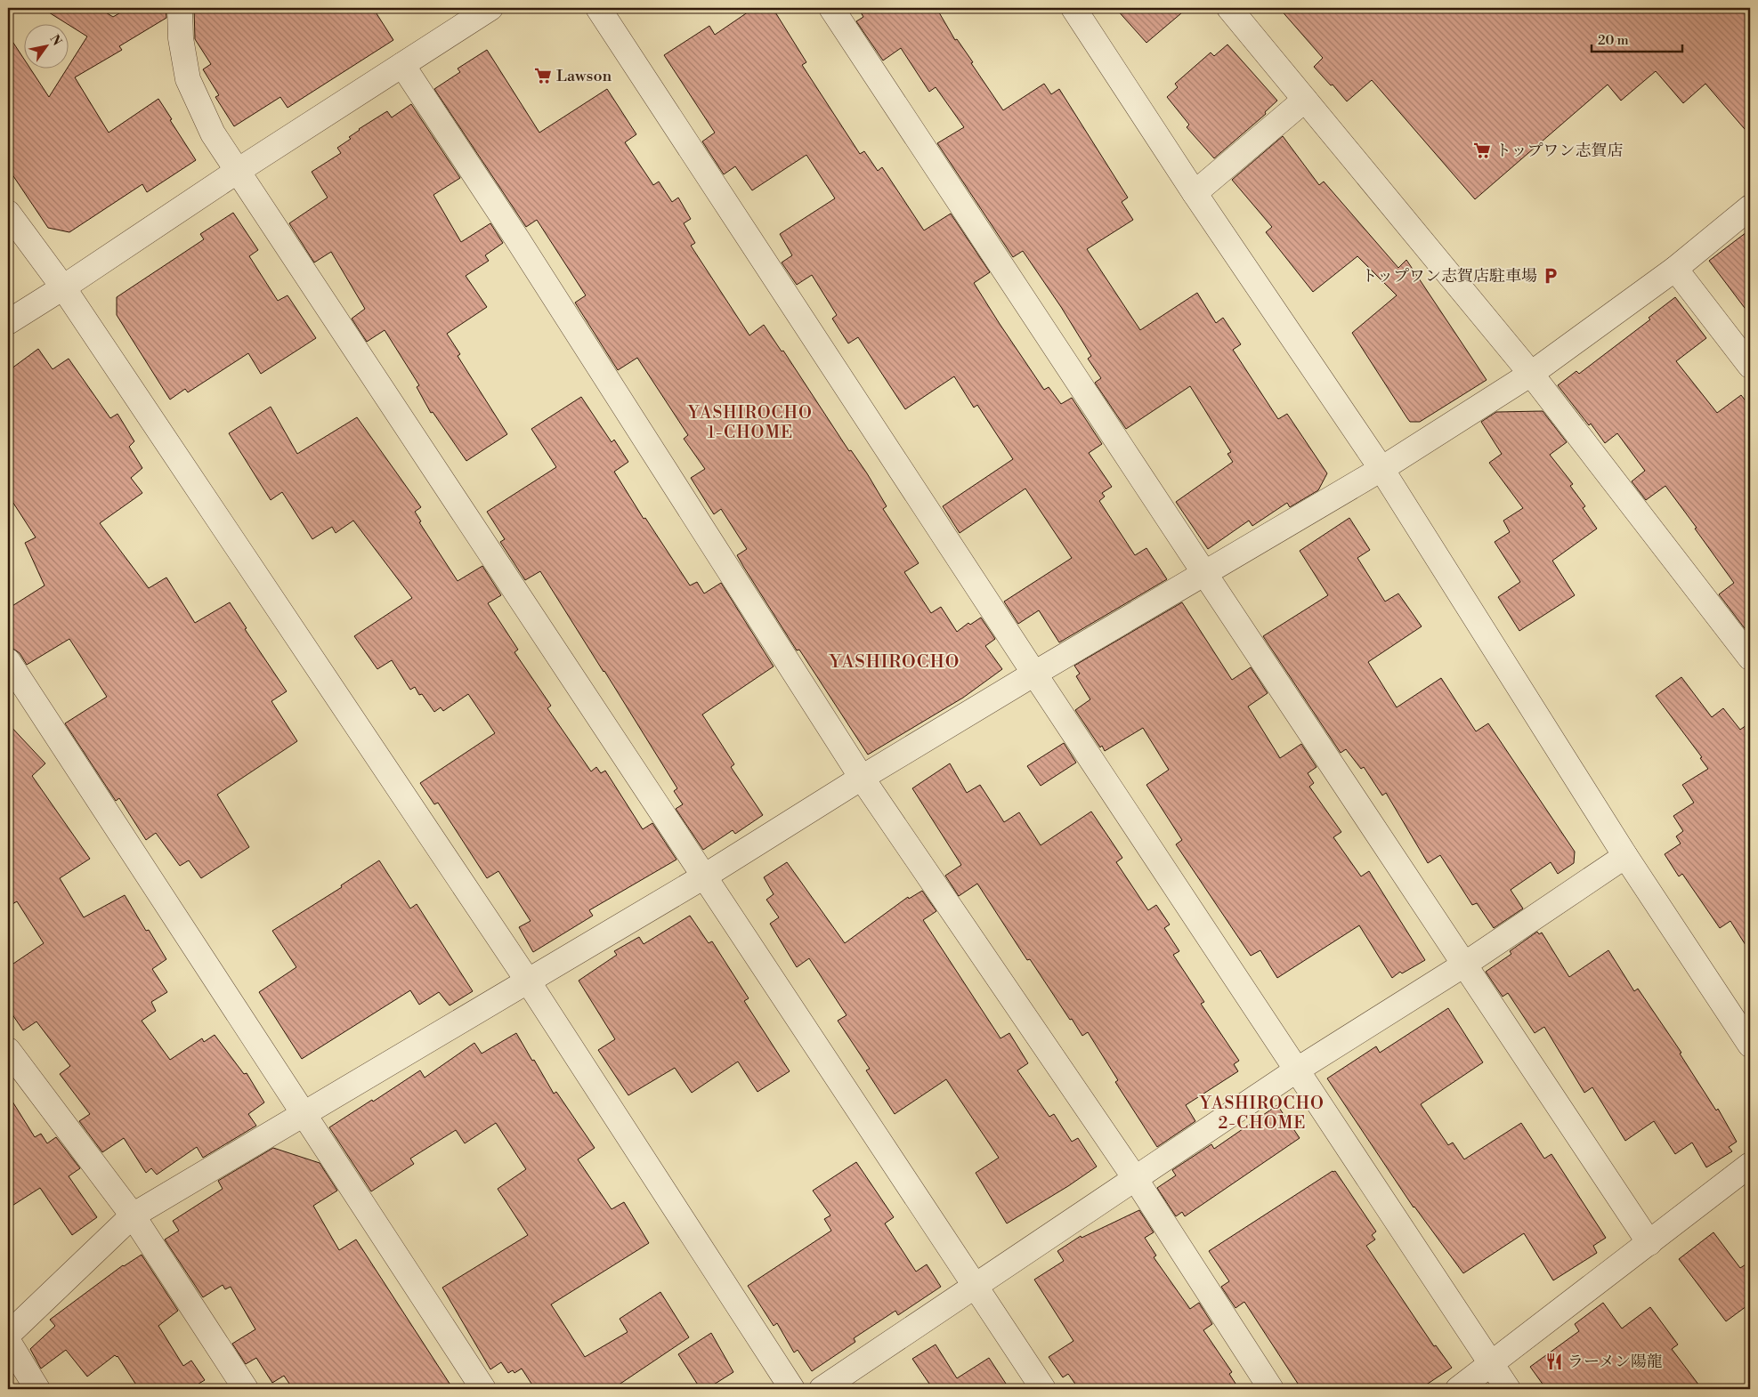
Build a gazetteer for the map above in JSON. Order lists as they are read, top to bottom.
{
  "districts": ["YASHIROCHO 1-CHOME", "YASHIROCHO", "YASHIROCHO 2-CHOME"],
  "places": {
    "supermarket": ["Lawson", "トップワン志賀店"],
    "parking": ["トップワン志賀店駐車場"],
    "restaurant": ["ラーメン陽龍"]
  },
  "scale_bar": "20 m",
  "north": "top right"
}
